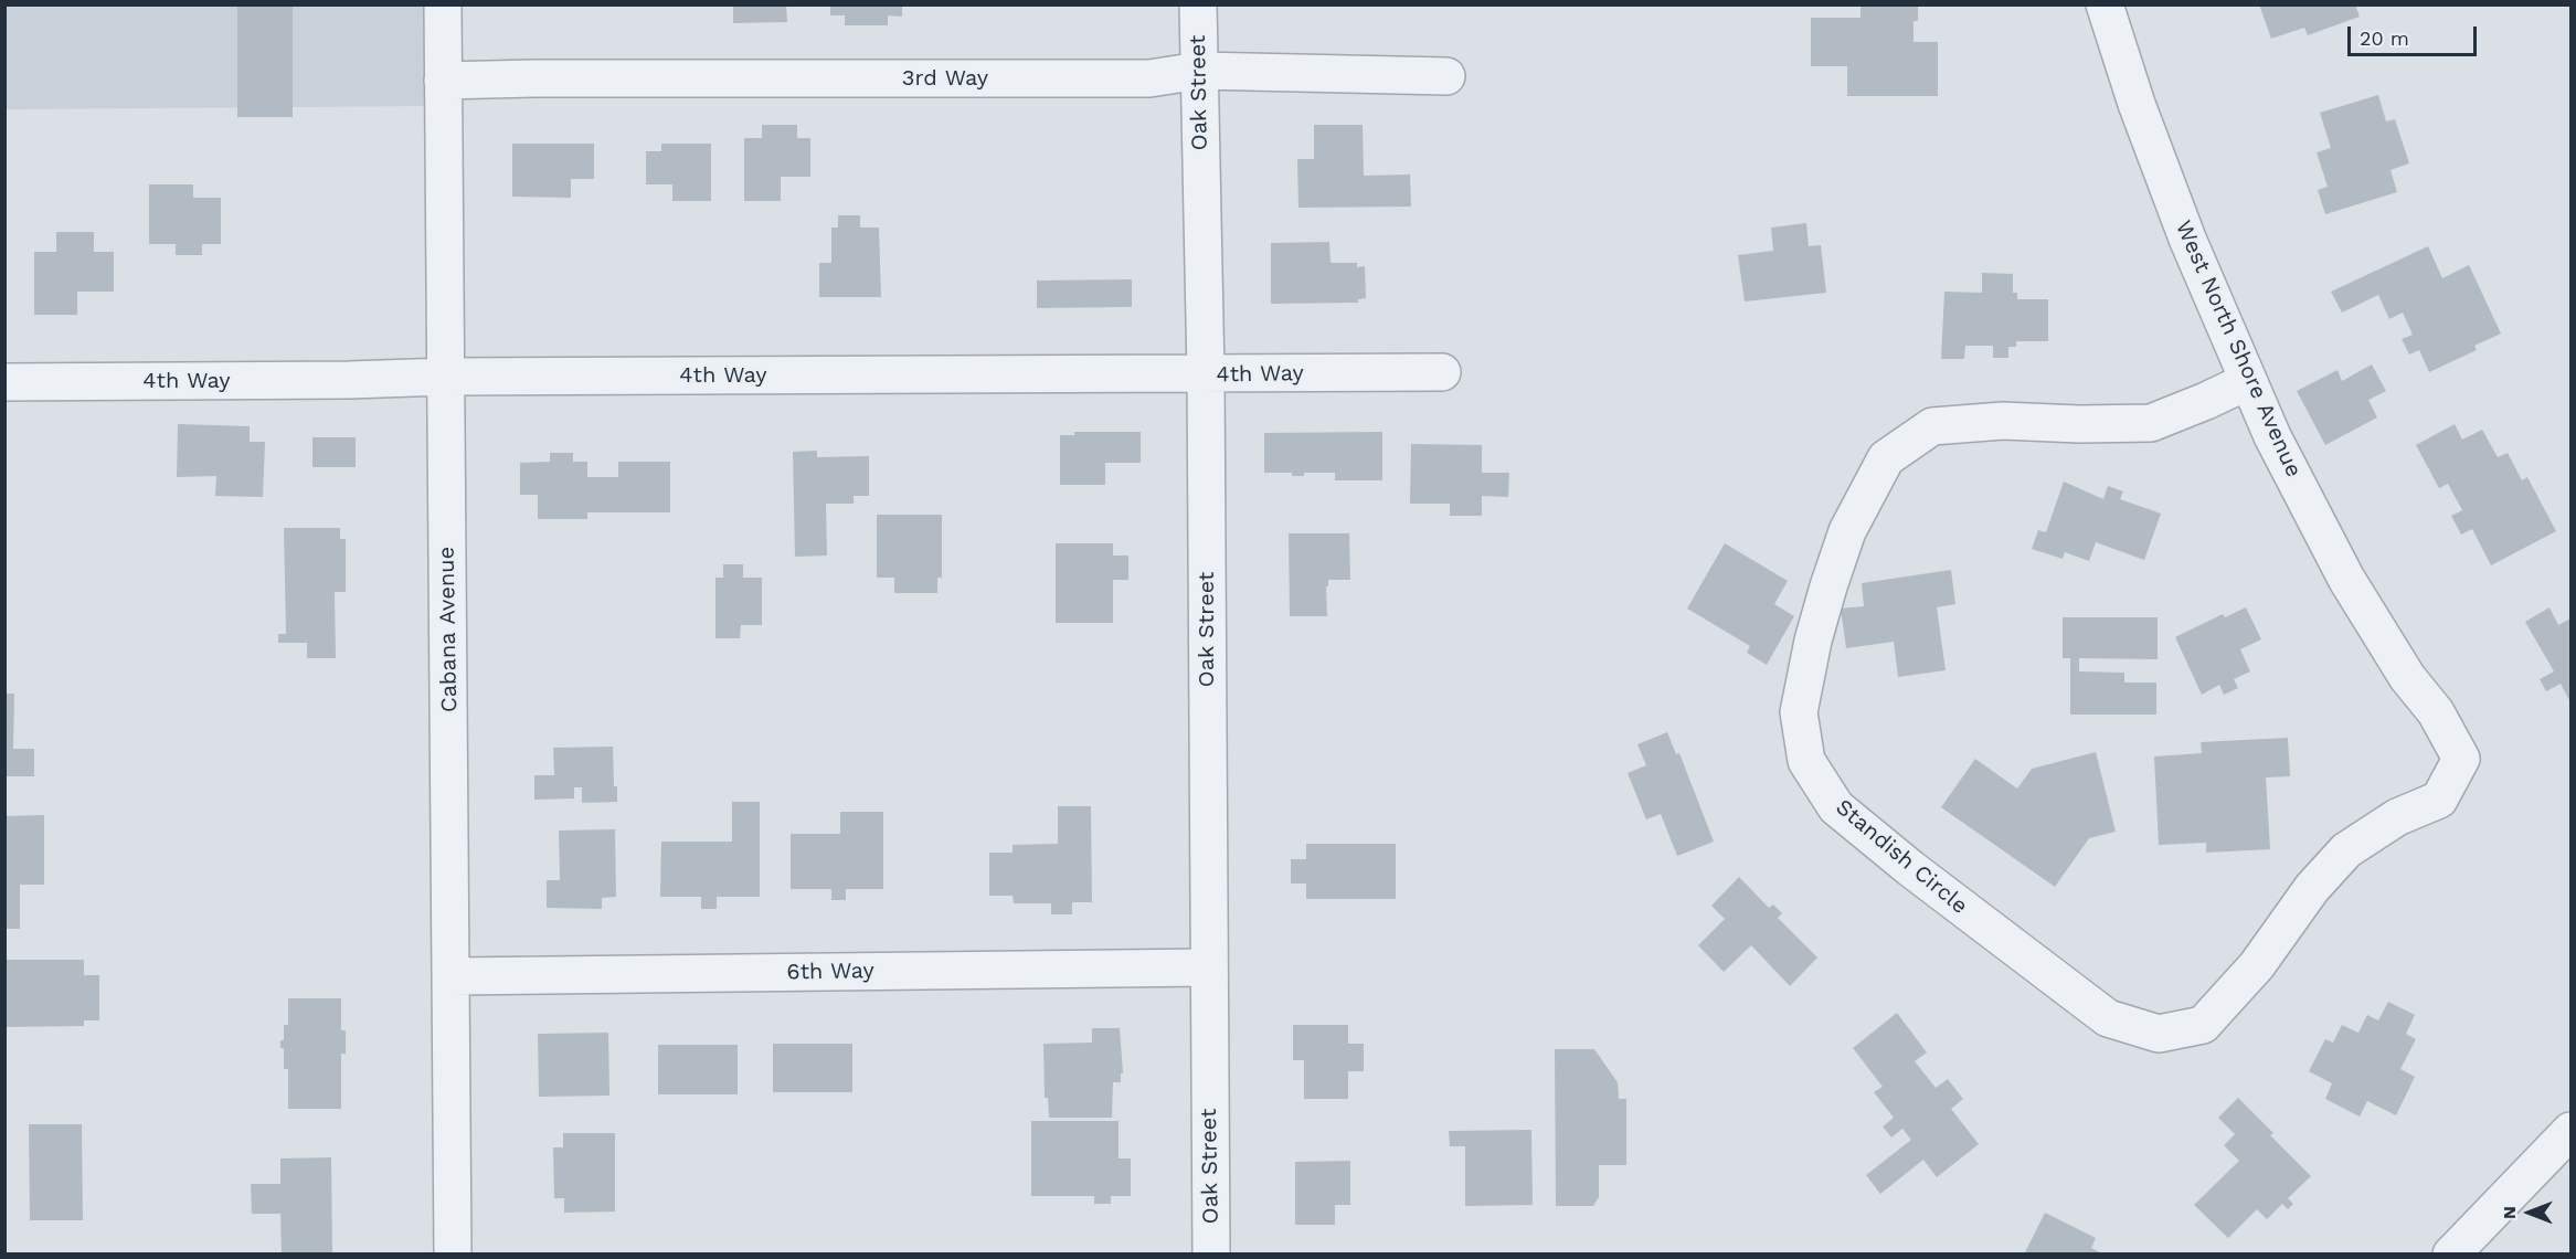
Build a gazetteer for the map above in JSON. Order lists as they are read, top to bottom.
{
  "streets": {
    "street": [
      "3rd Way",
      "Oak Street",
      "West North Shore Avenue",
      "4th Way",
      "Cabana Avenue",
      "Standish Circle",
      "6th Way"
    ]
  },
  "crossings": [
    ["3rd Way", "Oak Street"],
    ["3rd Way", "Cabana Avenue"],
    ["Oak Street", "4th Way"],
    ["Oak Street", "6th Way"],
    ["West North Shore Avenue", "Standish Circle"],
    ["4th Way", "Cabana Avenue"],
    ["Cabana Avenue", "6th Way"]
  ],
  "scale_bar": "20 m",
  "north": "left"
}
